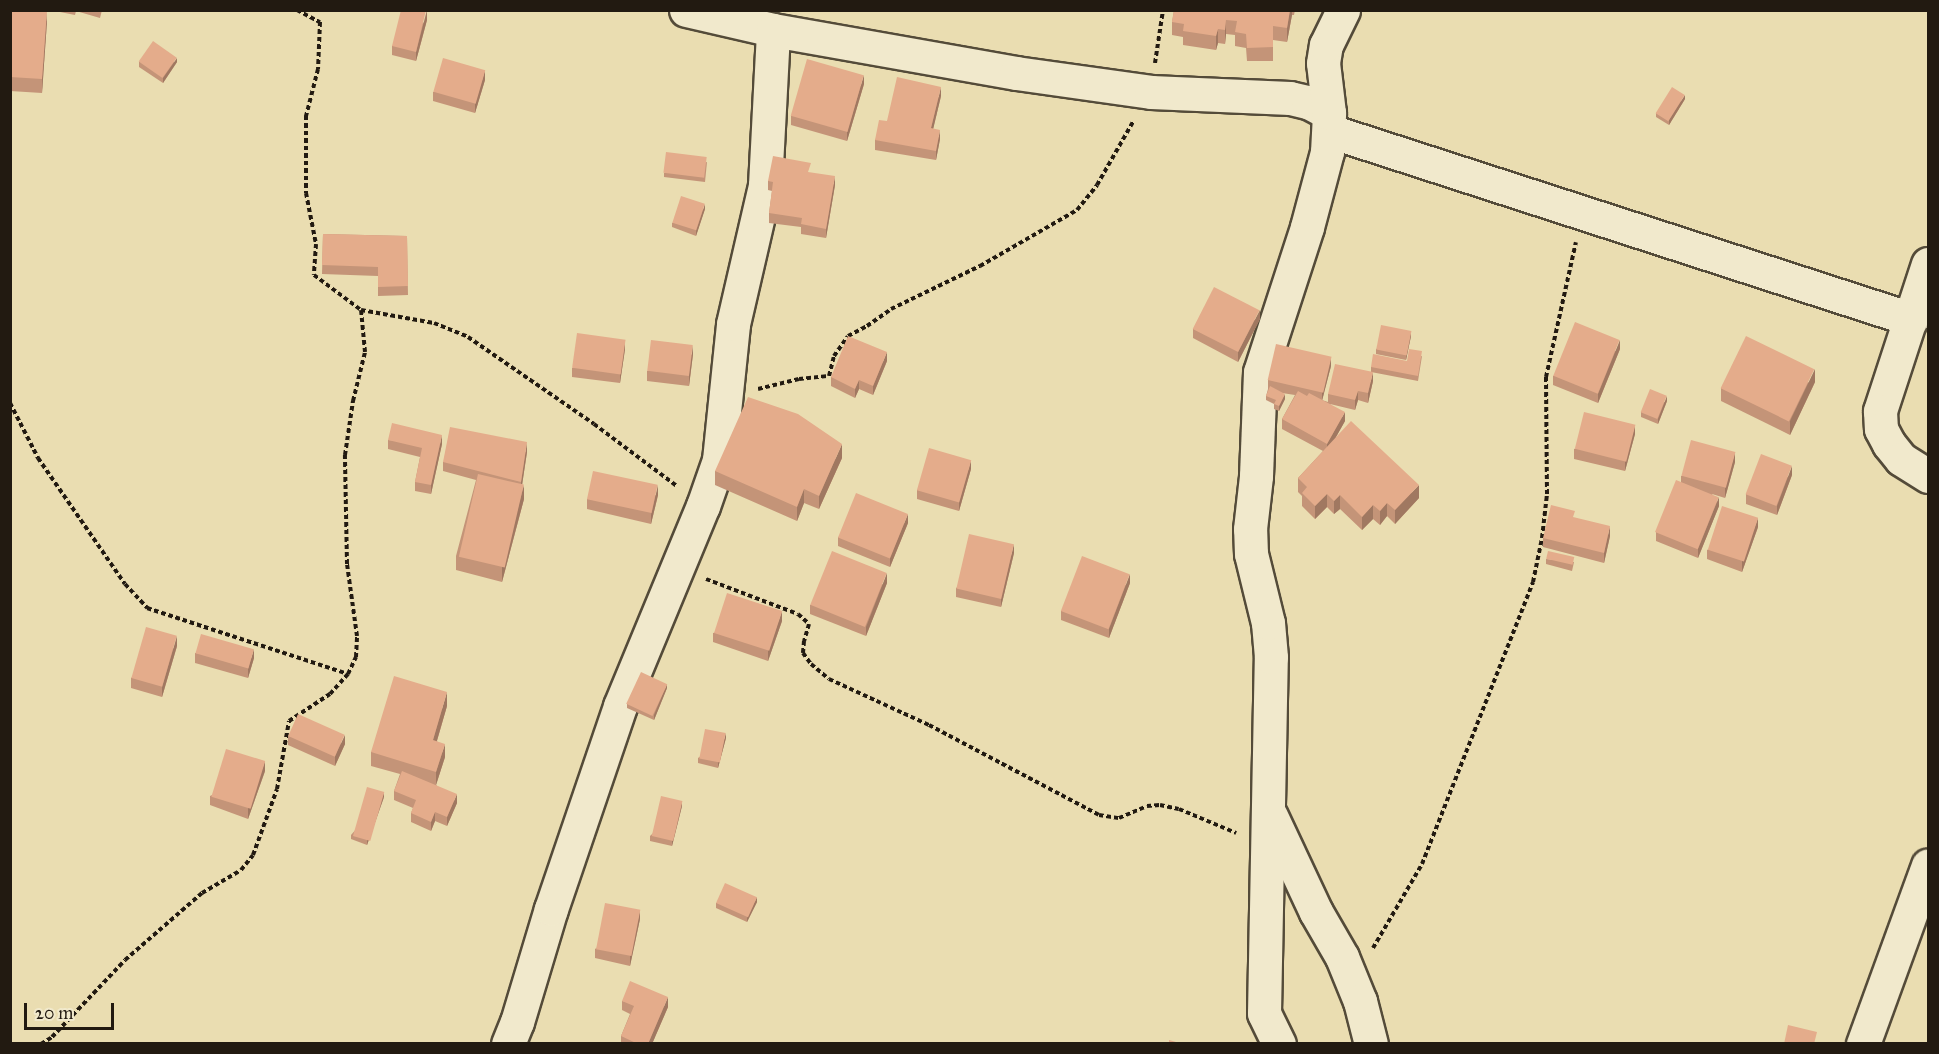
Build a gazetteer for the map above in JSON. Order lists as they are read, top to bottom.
{
  "scale_bar": "20 m"
}
